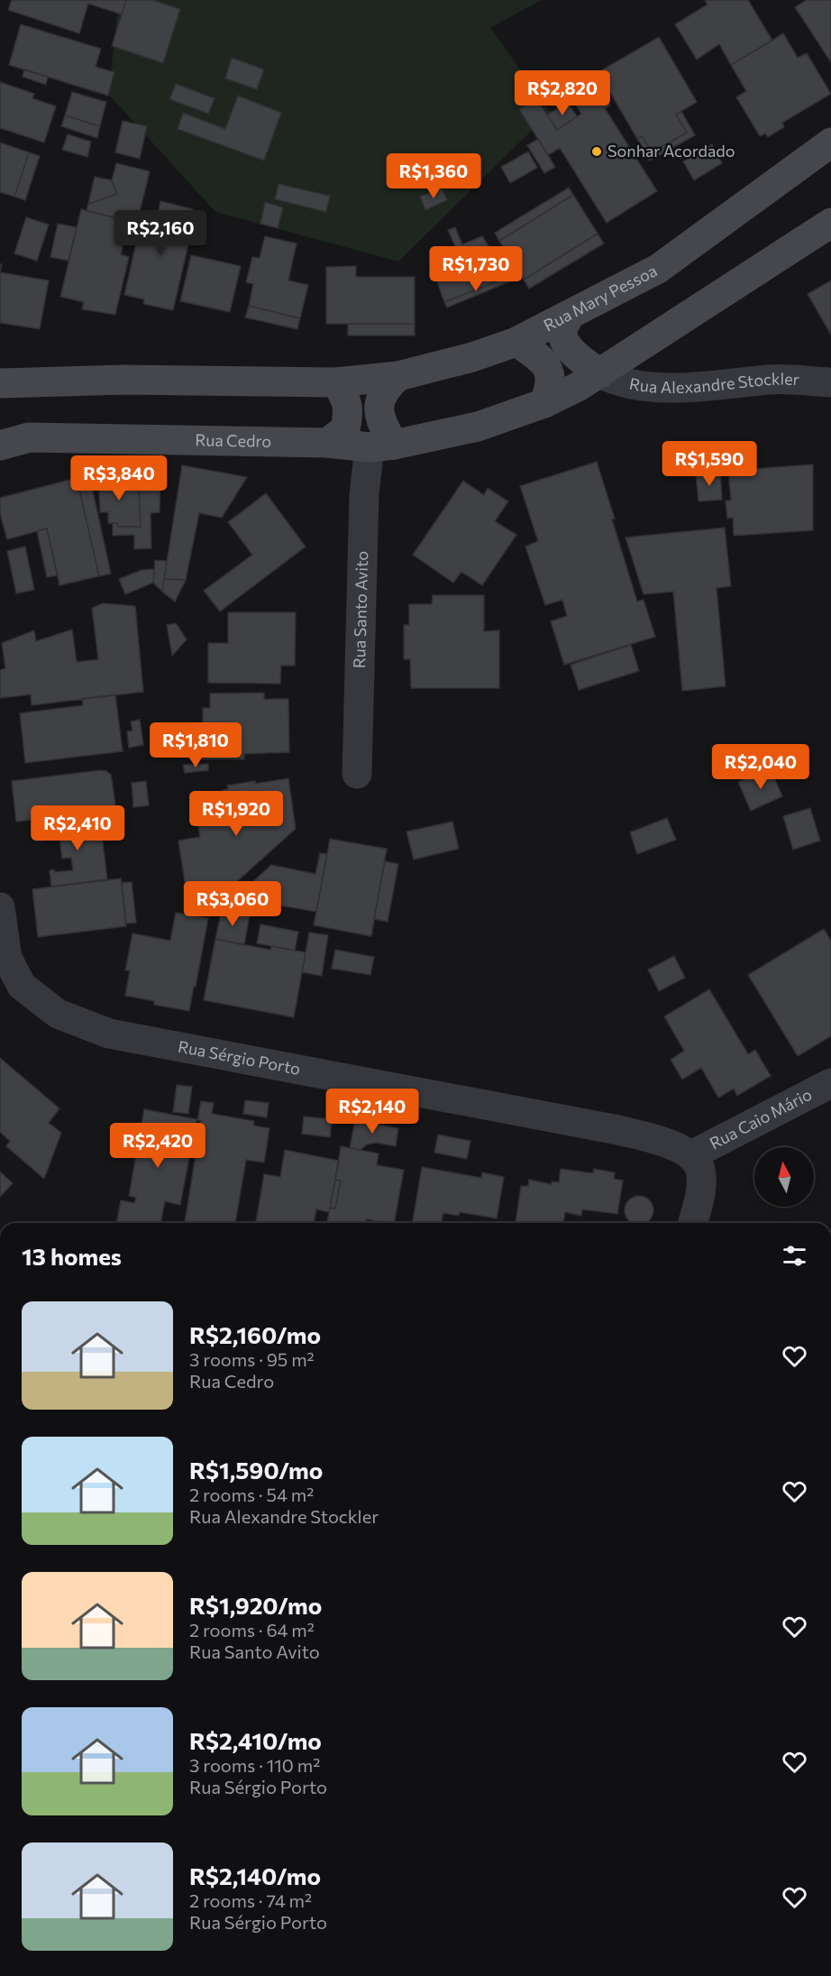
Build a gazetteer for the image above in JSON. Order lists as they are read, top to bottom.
{
  "streets": {
    "street": [
      "Rua Mary Pessoa",
      "Rua Alexandre Stockler",
      "Rua Cedro",
      "Rua Santo Avito",
      "Rua Sérgio Porto",
      "Rua Caio Mário"
    ]
  },
  "crossings": [
    ["Rua Cedro", "Rua Santo Avito"],
    ["Rua Sérgio Porto", "Rua Caio Mário"]
  ],
  "places": ["Sonhar Acordado"],
  "north": "top",
  "page": {
    "price": [
      "R$2,820",
      "R$1,360",
      "R$2,160",
      "R$1,730",
      "R$1,590",
      "R$3,840",
      "R$1,810",
      "R$2,040",
      "R$1,920",
      "R$2,410",
      "R$3,060",
      "R$2,140",
      "R$2,420"
    ],
    "heading": "13 homes",
    "list": [
      {
        "name": "R$2,160/mo",
        "note": "3 rooms · 95 m² · Rua Cedro"
      },
      {
        "name": "R$1,590/mo",
        "note": "2 rooms · 54 m² · Rua Alexandre Stockler"
      },
      {
        "name": "R$1,920/mo",
        "note": "2 rooms · 64 m² · Rua Santo Avito"
      },
      {
        "name": "R$2,410/mo",
        "note": "3 rooms · 110 m² · Rua Sérgio Porto"
      },
      {
        "name": "R$2,140/mo",
        "note": "2 rooms · 74 m² · Rua Sérgio Porto"
      }
    ]
  }
}
